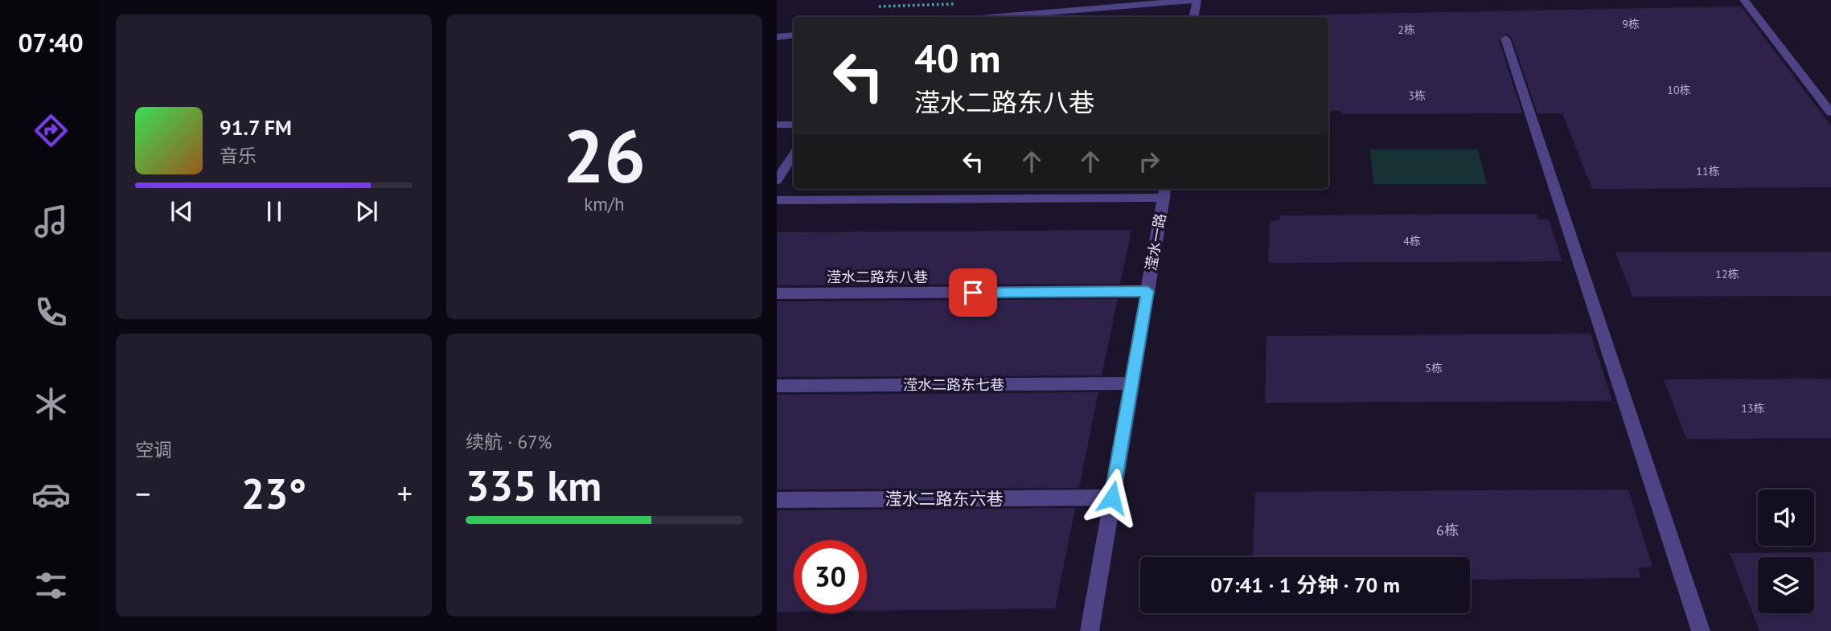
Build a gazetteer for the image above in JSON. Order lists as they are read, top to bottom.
{
  "streets": {
    "street": [
      "滢水一路",
      "滢水二路东八巷",
      "滢水二路东七巷",
      "滢水二路东六巷"
    ]
  },
  "crossings": [
    ["滢水一路", "滢水二路东八巷"],
    ["滢水一路", "滢水二路东七巷"],
    ["滢水一路", "滢水二路东六巷"]
  ],
  "house_numbers": [
    "9栋",
    "2栋",
    "10栋",
    "3栋",
    "11栋",
    "4栋",
    "12栋",
    "5栋",
    "13栋",
    "6栋"
  ],
  "page": {
    "tabs": "07:40",
    "tile": [
      ["26", "km/h"],
      "空调",
      ["续航 · 67%", "335 km"]
    ],
    "turn": ["40 m", "滢水二路东八巷"],
    "song": ["91.7 FM", "音乐"],
    "heat": ["−", "23°", "+"],
    "limit": "30",
    "trip": "07:41 · 1 分钟 · 70 m"
  }
}
